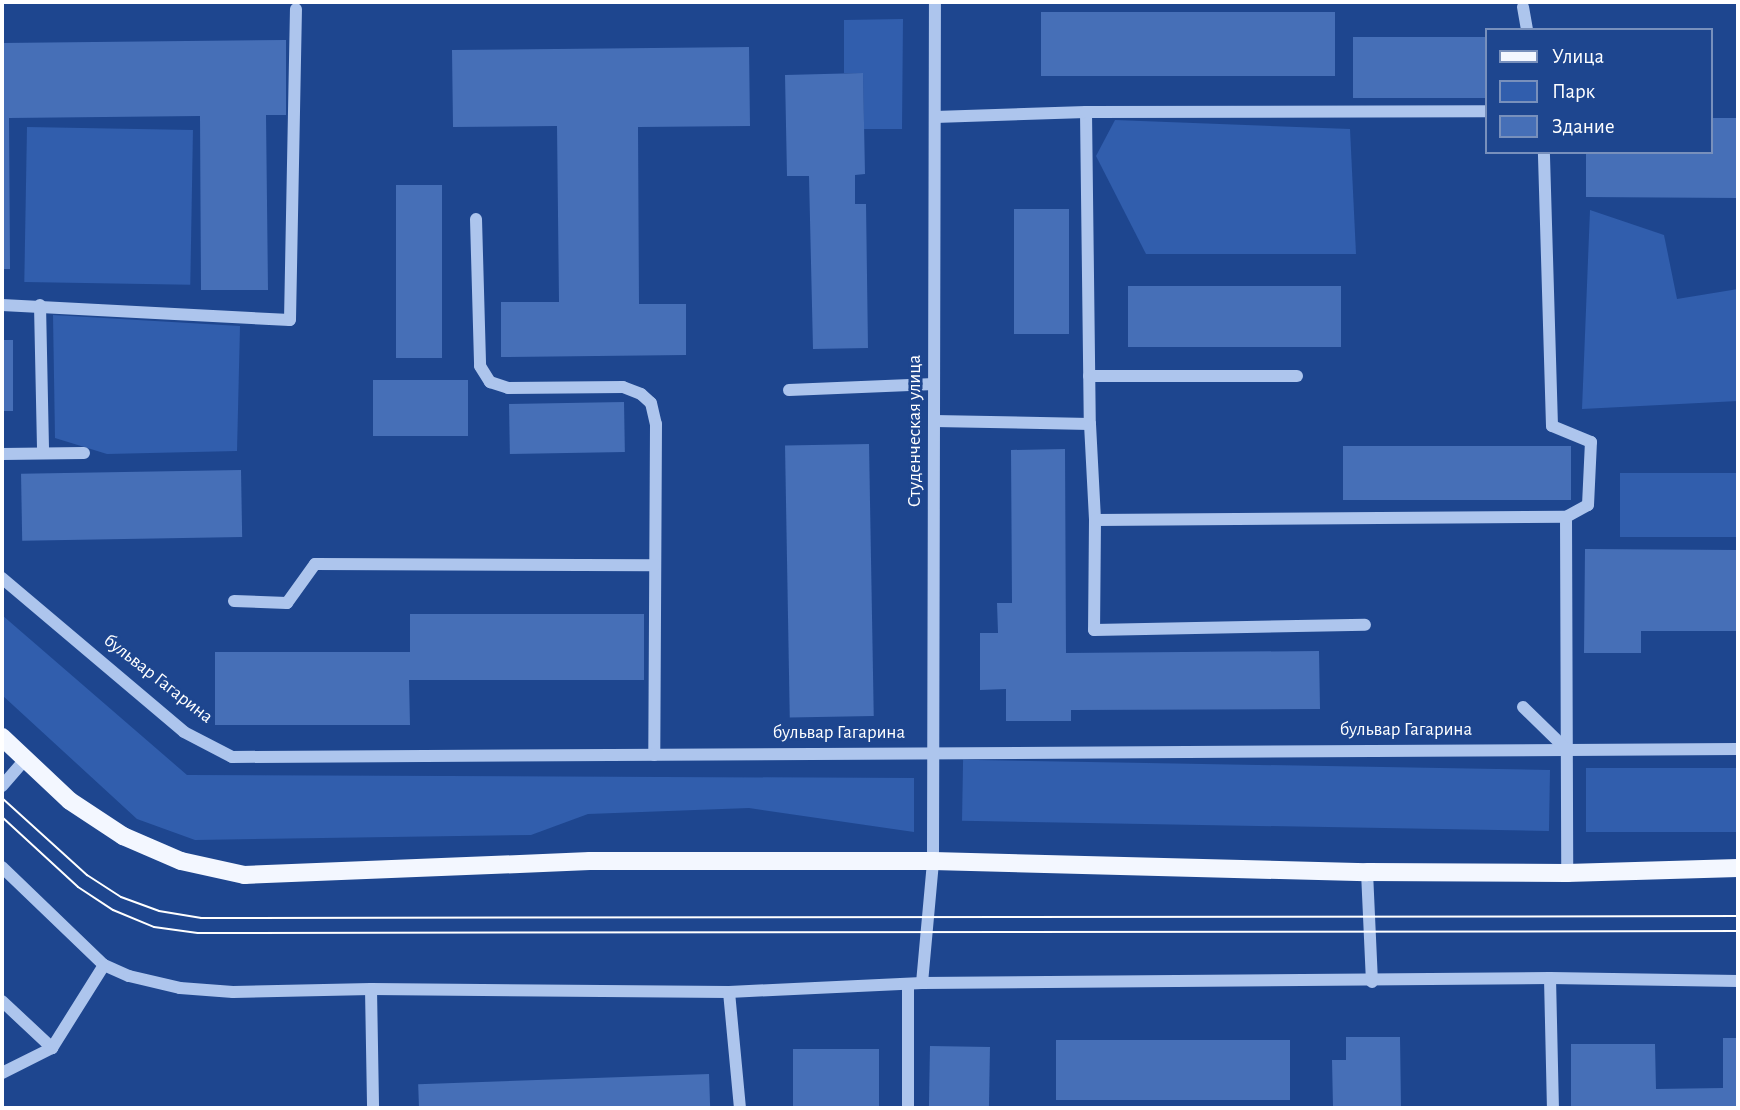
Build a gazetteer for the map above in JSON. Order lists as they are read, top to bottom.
{
  "streets": {
    "street": ["Студенческая улица", "бульвар Гагарина"]
  },
  "crossings": [
    ["Студенческая улица", "бульвар Гагарина"]
  ],
  "legend": ["Улица", "Парк", "Здание"]
}
